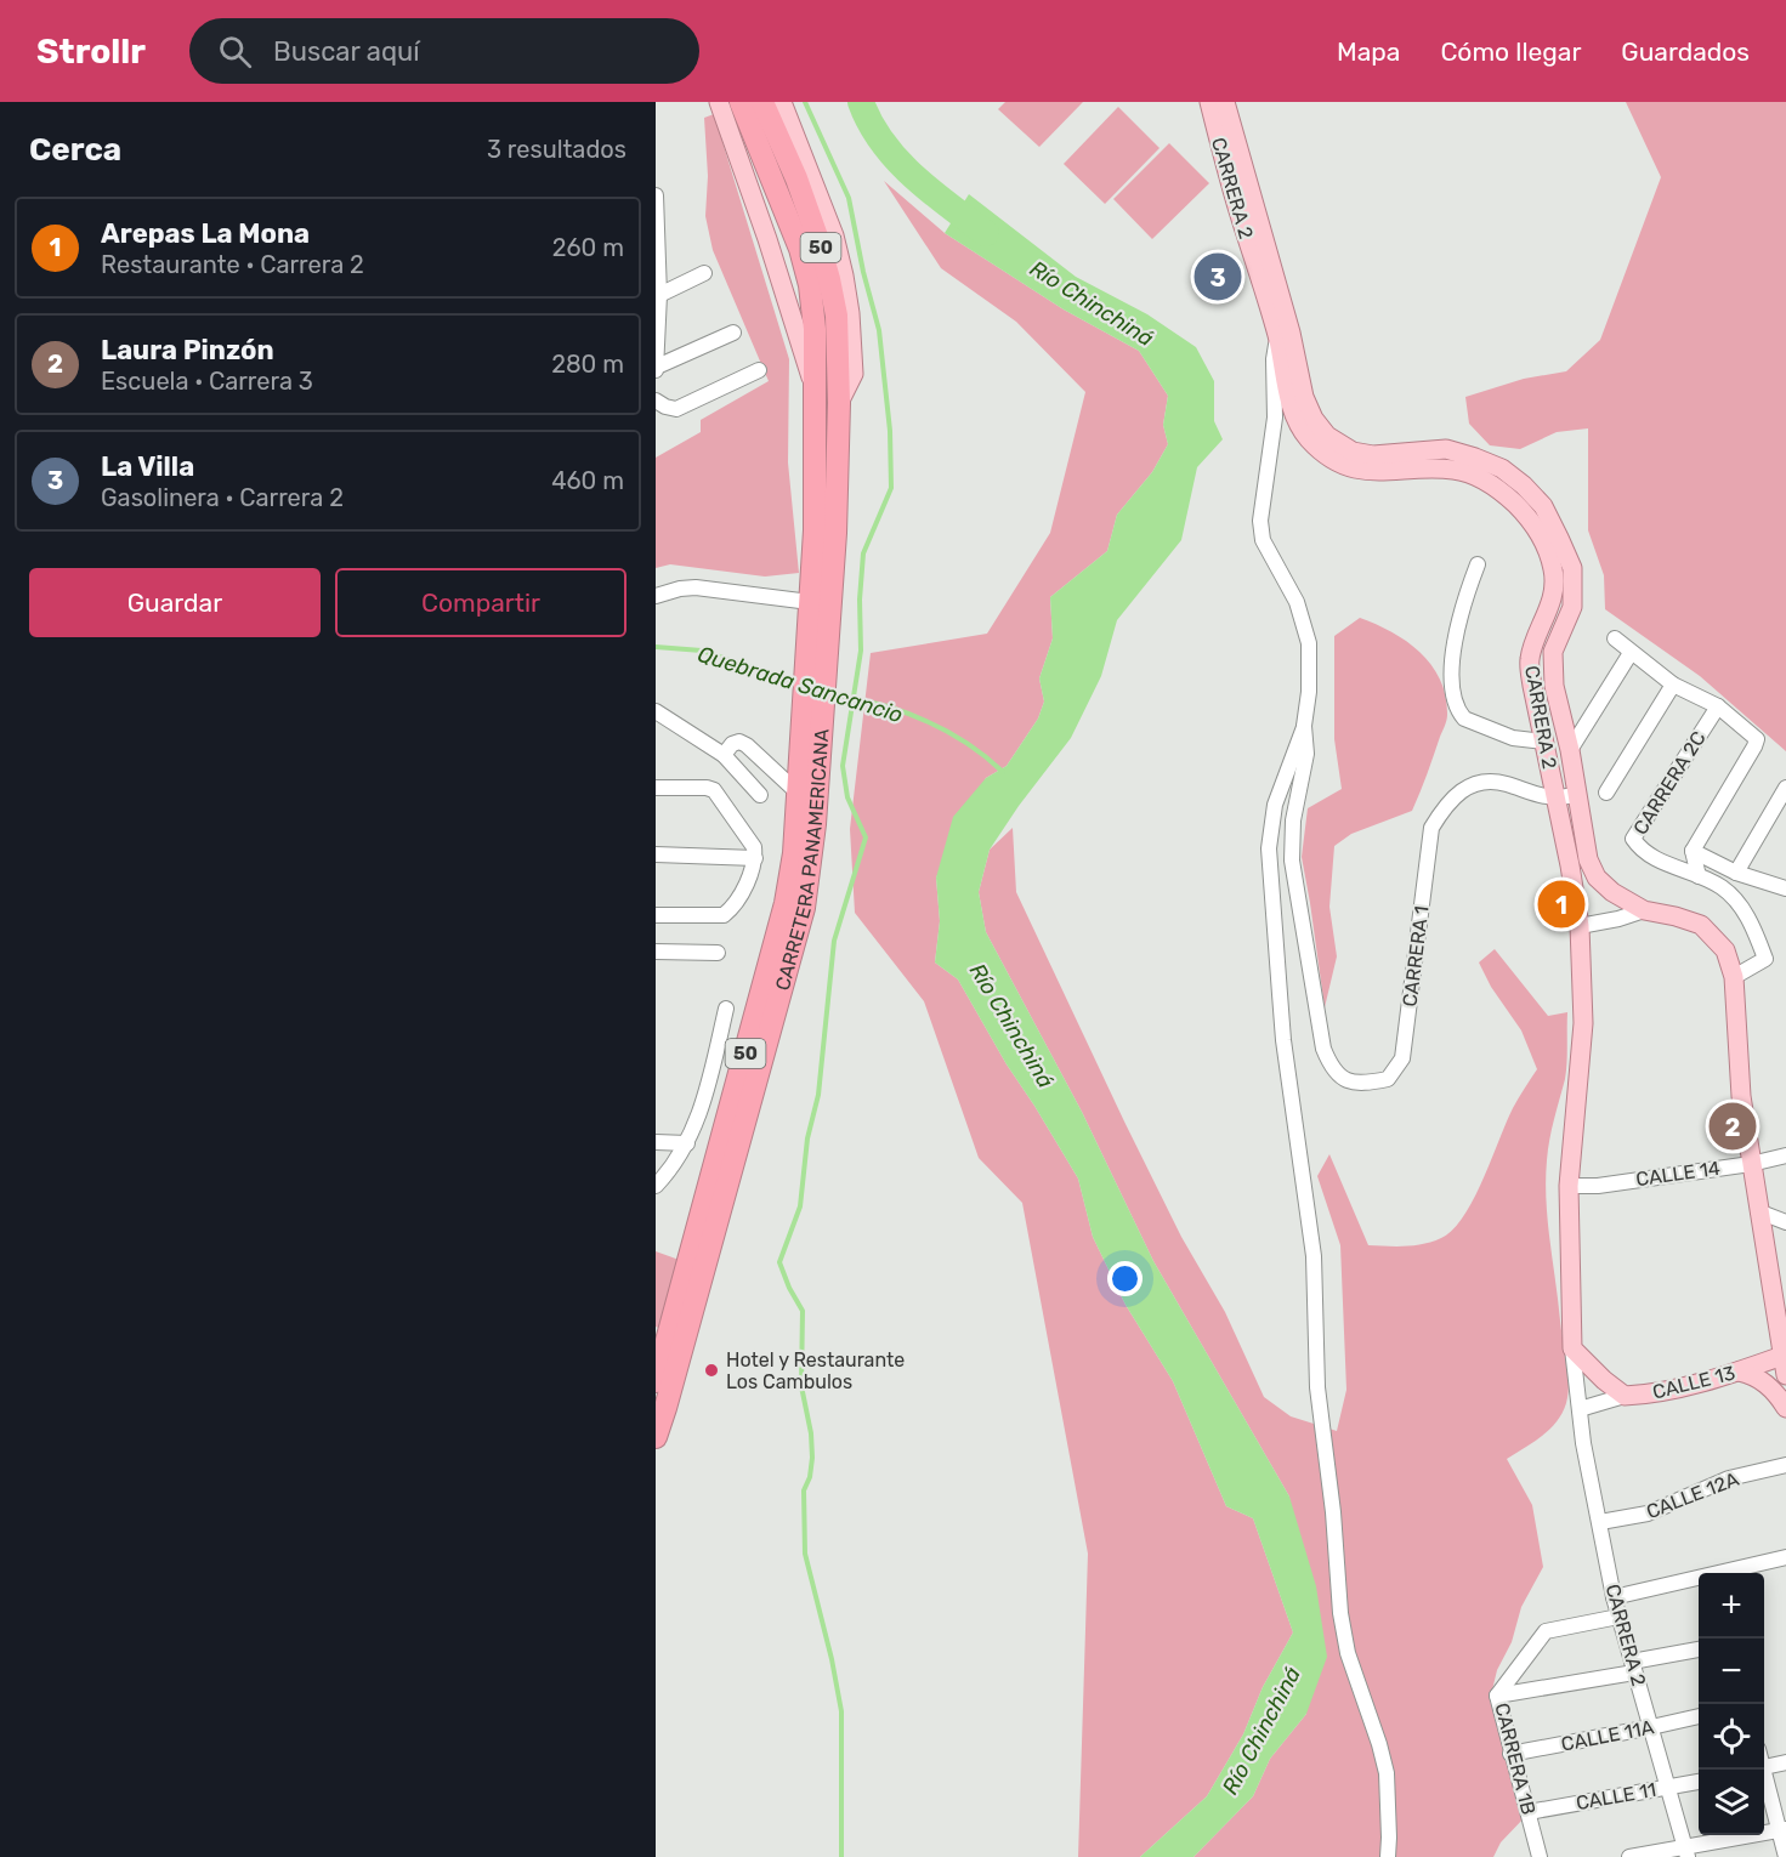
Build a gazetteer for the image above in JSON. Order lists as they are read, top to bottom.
{
  "streets": {
    "highway": ["50", "CARRETERA PANAMERICANA"],
    "main road": ["CARRERA 2", "CALLE 13"],
    "street": [
      "CARRERA 2C",
      "CARRERA 1",
      "CALLE 14",
      "CALLE 12A",
      "CALLE 11A",
      "CARRERA 1B",
      "CALLE 11"
    ]
  },
  "crossings": [
    ["CARRERA 2", "CARRERA 1"],
    ["CARRERA 2", "CALLE 14"],
    ["CARRERA 2", "CALLE 13"],
    ["CARRERA 2", "CALLE 12A"],
    ["CARRERA 2", "CALLE 11A"],
    ["CARRERA 2", "CARRERA 1B"],
    ["CARRERA 2", "CALLE 11"],
    ["CALLE 11A", "CARRERA 1B"],
    ["CARRERA 1B", "CALLE 11"]
  ],
  "water": ["Río Chinchiná", "Quebrada Sancancio"],
  "places": ["Hotel y Restaurante Los Cambulos"],
  "page": {
    "header": "Strollr",
    "search": "Buscar aquí",
    "nav": ["Mapa", "Cómo llegar", "Guardados"],
    "heading": ["Cerca", "3 resultados"],
    "list": [
      {
        "mark": "1",
        "name": "Arepas La Mona",
        "note": "Restaurante · Carrera 2",
        "value": "260 m"
      },
      {
        "mark": "2",
        "name": "Laura Pinzón",
        "note": "Escuela · Carrera 3",
        "value": "280 m"
      },
      {
        "mark": "3",
        "name": "La Villa",
        "note": "Gasolinera · Carrera 2",
        "value": "460 m"
      }
    ],
    "pins": ["3", "1", "2"],
    "buttons": ["Guardar", "Compartir"],
    "map_buttons": ["+", "−"]
  }
}
